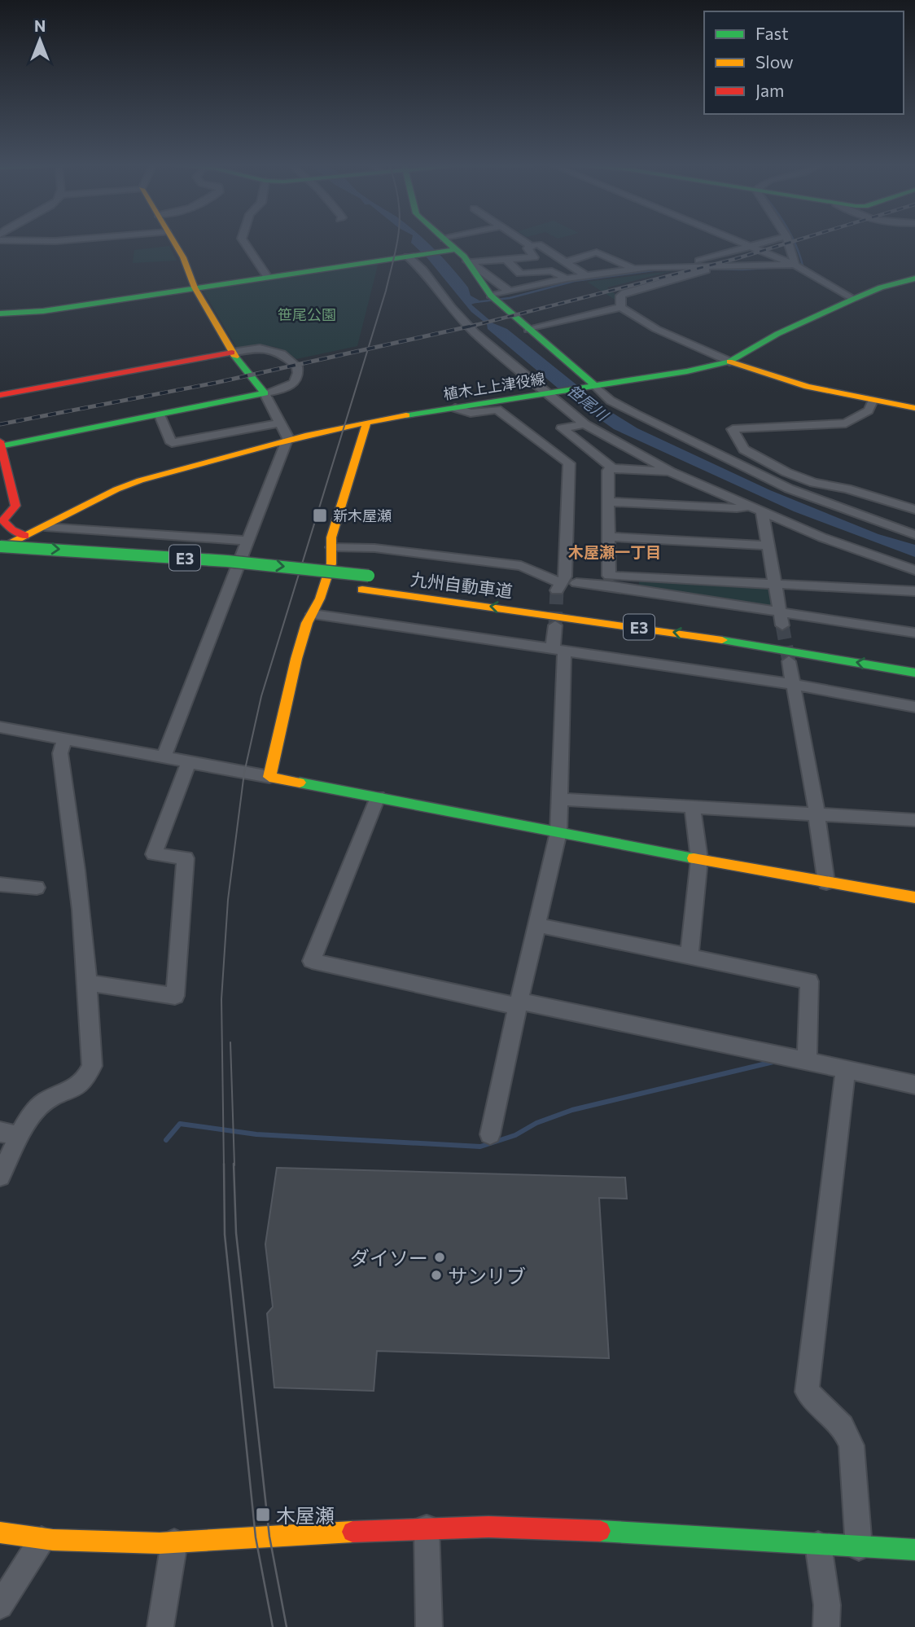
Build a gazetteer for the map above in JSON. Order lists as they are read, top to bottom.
{
  "streets": {
    "main road": ["植木上上津役線", "E3", "九州自動車道"]
  },
  "crossings": [
    ["植木上上津役線", "E3"]
  ],
  "one_way": ["九州自動車道"],
  "districts": ["木屋瀬一丁目"],
  "water": ["笹尾川"],
  "parks": ["笹尾公園"],
  "places": {
    "transit": ["新木屋瀬", "木屋瀬"],
    "other": ["ダイソー", "サンリブ"]
  },
  "legend": ["Fast", "Slow", "Jam"],
  "north": "top"
}
